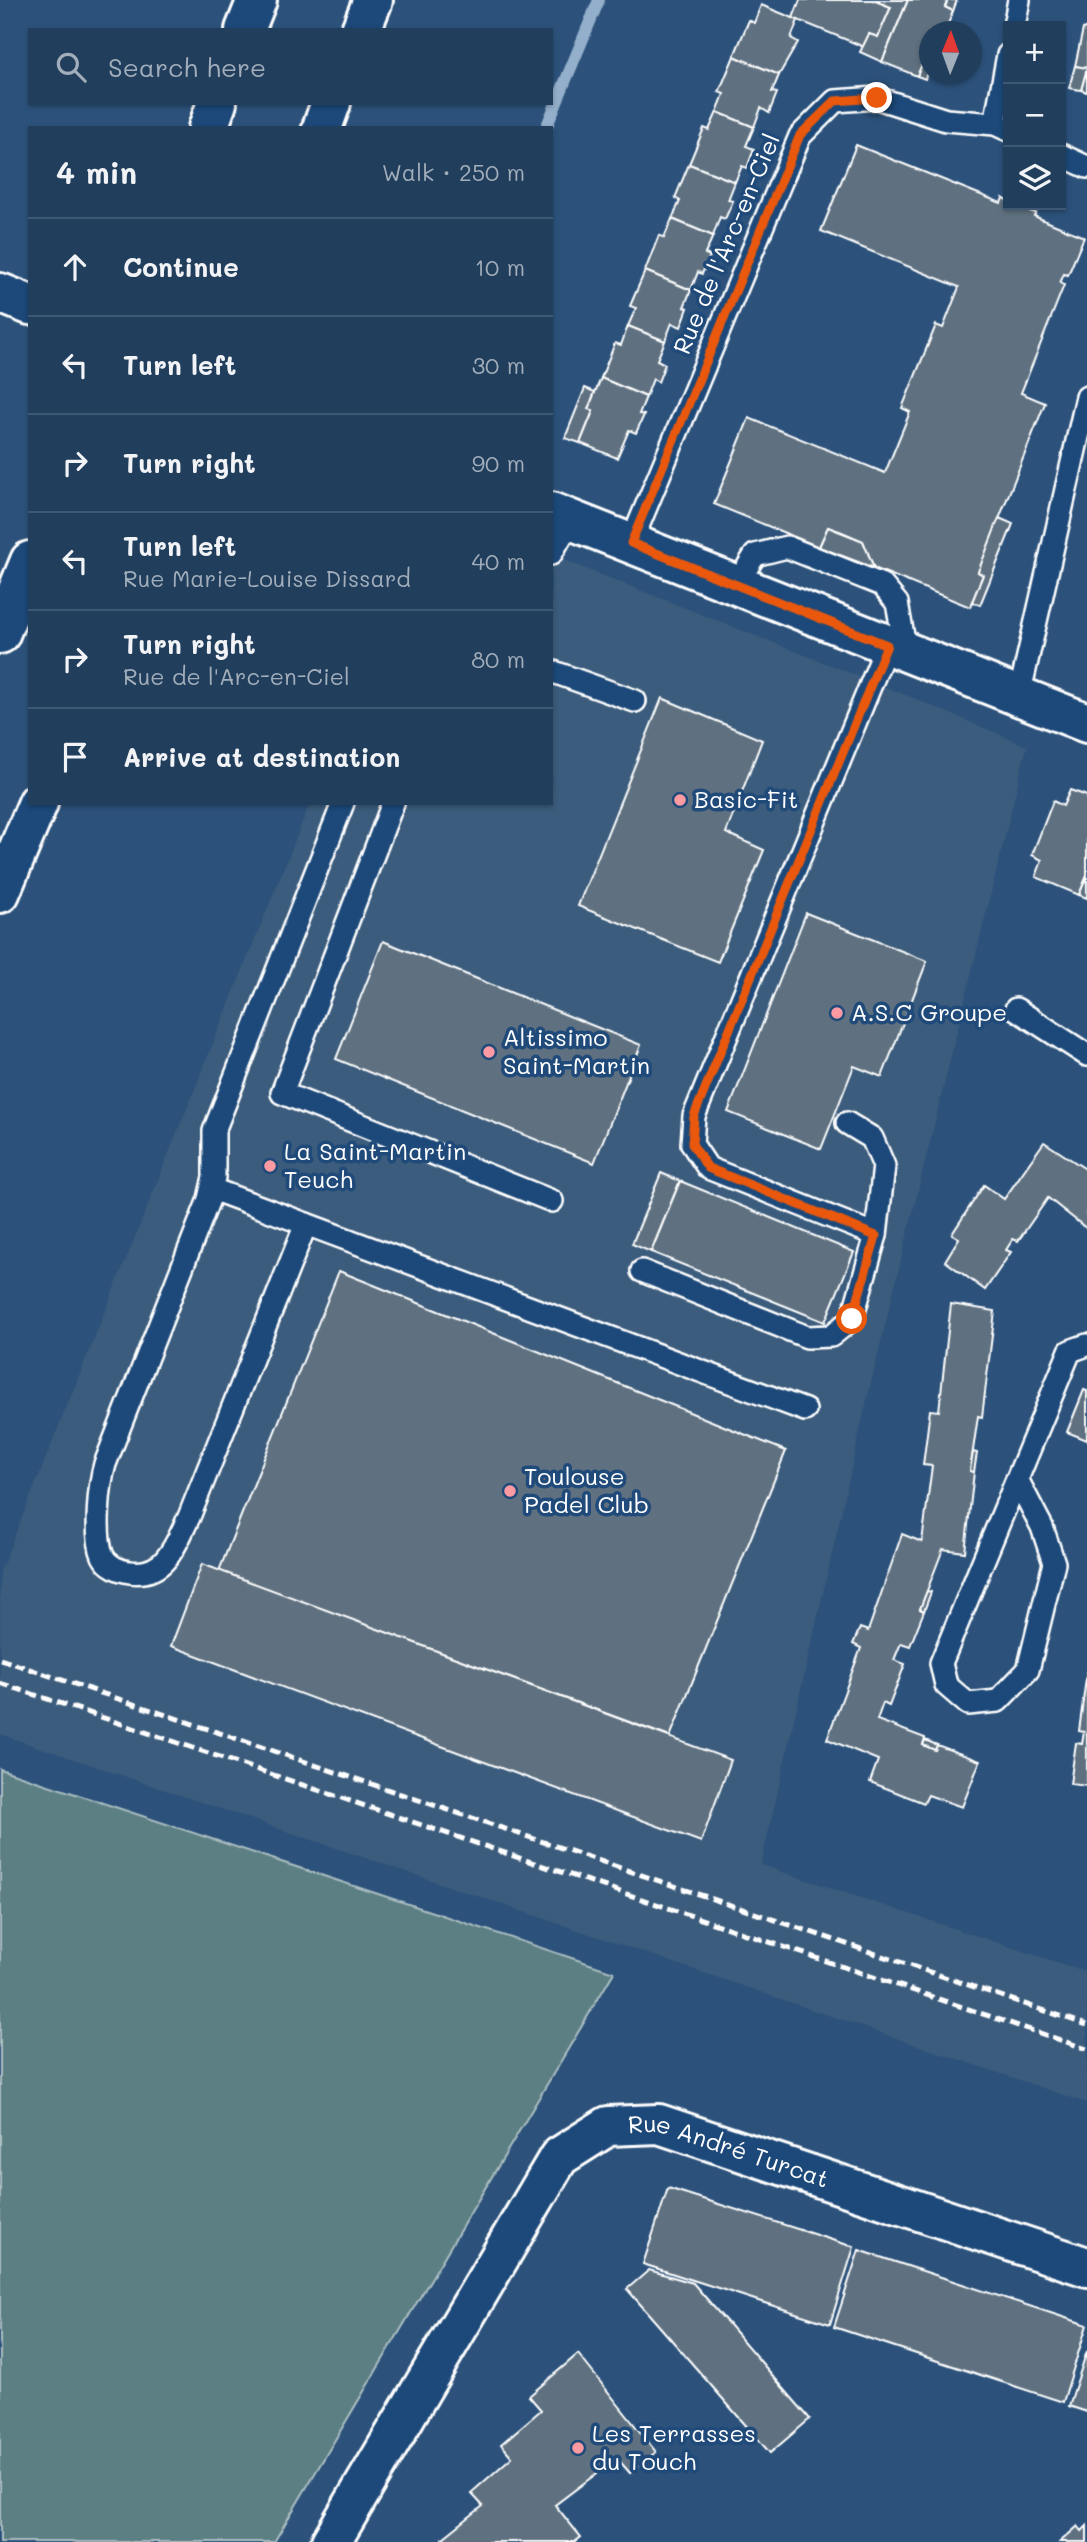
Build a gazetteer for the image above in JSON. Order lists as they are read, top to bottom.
{
  "streets": {
    "main road": ["Rue André Turcat"],
    "lane": ["Rue de l'Arc-en-Ciel"]
  },
  "places": [
    "Basic-Fit",
    "A.S.C Groupe",
    "Altissimo Saint-Martin",
    "La Saint-Martin Teuch",
    "Toulouse Padel Club",
    "Les Terrasses du Touch"
  ],
  "north": "top",
  "page": {
    "map_buttons": ["+", "−"],
    "search": "Search here",
    "heading": ["4 min", "Walk · 250 m"],
    "list": [
      ["Continue", "10 m"],
      ["Turn left", "30 m"],
      ["Turn right", "90 m"],
      ["Turn left", "Rue Marie-Louise Dissard", "40 m"],
      ["Turn right", "Rue de l'Arc-en-Ciel", "80 m"],
      "Arrive at destination"
    ]
  }
}
